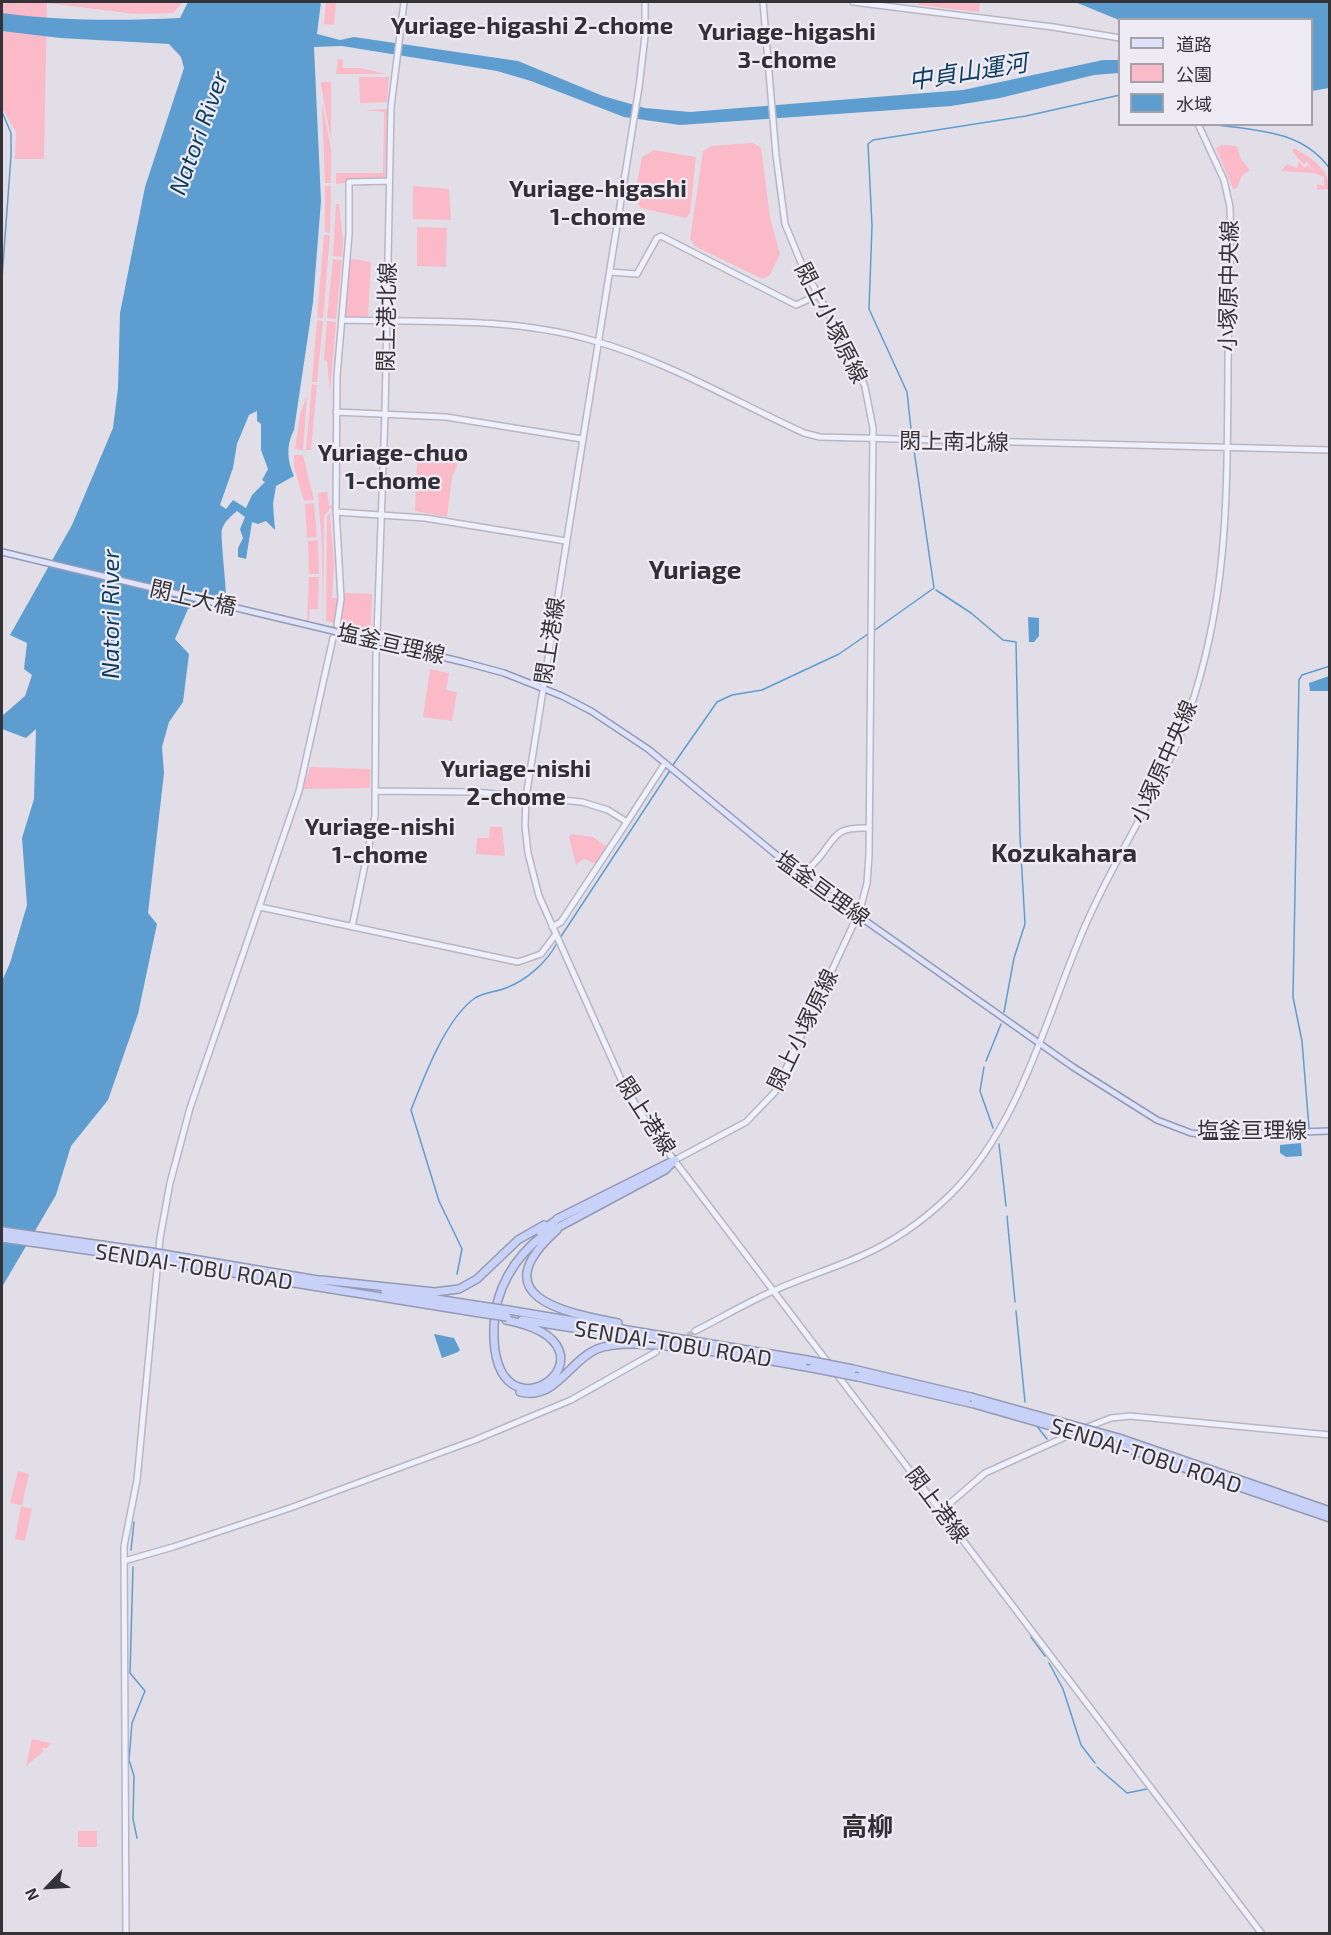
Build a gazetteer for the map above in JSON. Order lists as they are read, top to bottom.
{
  "streets": {
    "highway": ["SENDAI-TOBU ROAD"],
    "main road": ["閖上大橋", "塩釜亘理線"],
    "street": [
      "小塚原中央線",
      "閖上港北線",
      "閖上小塚原線",
      "閖上南北線",
      "閖上港線"
    ]
  },
  "crossings": [
    ["小塚原中央線", "閖上南北線"],
    ["小塚原中央線", "閖上港線"],
    ["小塚原中央線", "塩釜亘理線"],
    ["閖上港北線", "閖上南北線"],
    ["閖上小塚原線", "閖上南北線"],
    ["閖上小塚原線", "閖上港線"],
    ["閖上南北線", "閖上港線"],
    ["閖上大橋", "塩釜亘理線"],
    ["閖上港線", "塩釜亘理線"]
  ],
  "districts": [
    "Yuriage-higashi 2-chome",
    "Yuriage-higashi 3-chome",
    "Yuriage-higashi 1-chome",
    "Yuriage-chuo 1-chome",
    "Yuriage",
    "Yuriage-nishi 2-chome",
    "Yuriage-nishi 1-chome",
    "Kozukahara",
    "高柳"
  ],
  "water": ["中貞山運河", "Natori River"],
  "legend": ["道路", "公園", "水域"],
  "north": "bottom left"
}
